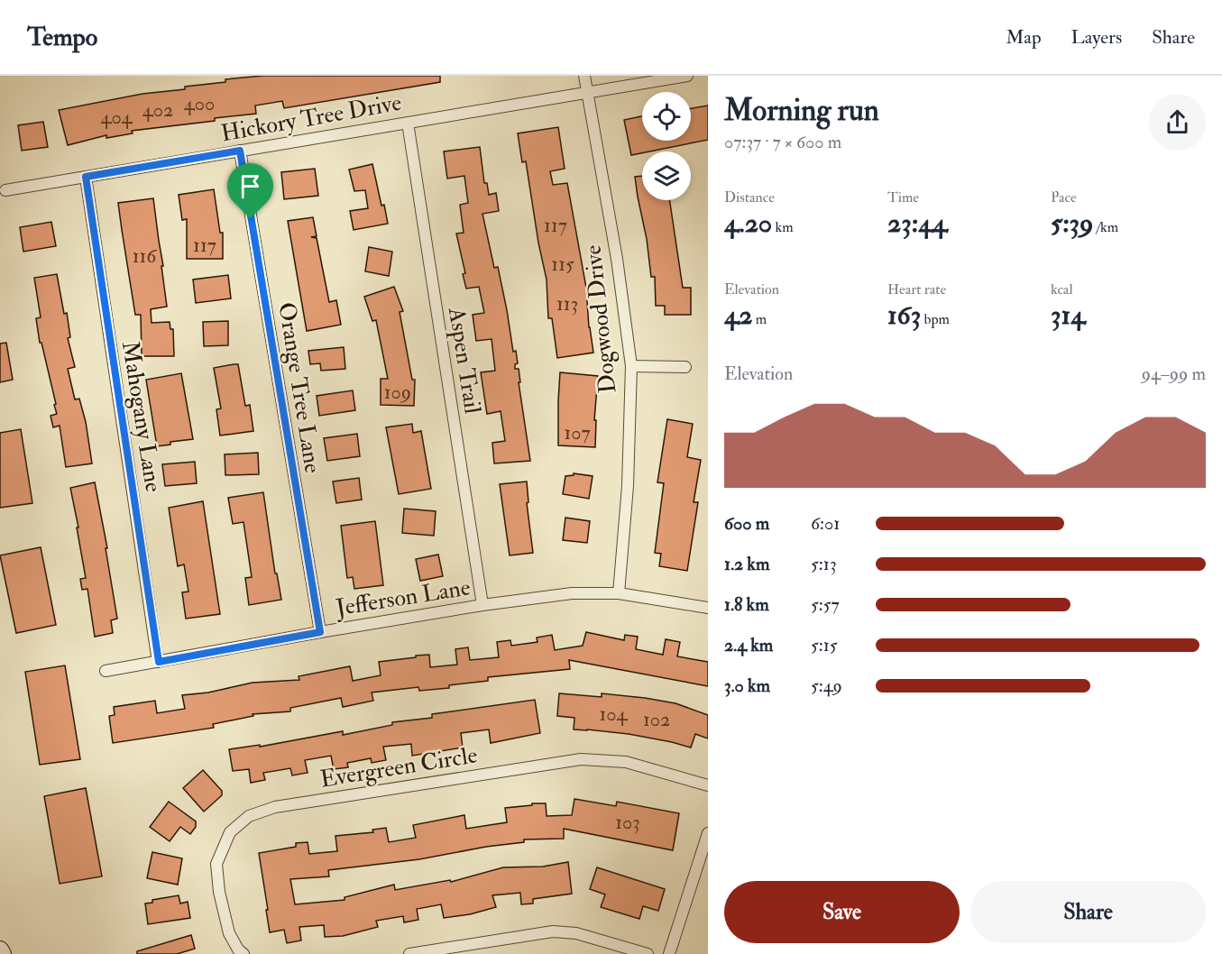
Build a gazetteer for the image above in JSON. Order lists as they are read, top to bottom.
{
  "streets": {
    "street": [
      "Hickory Tree Drive",
      "Dogwood Drive",
      "Aspen Trail",
      "Orange Tree Lane",
      "Mahogany Lane",
      "Jefferson Lane",
      "Evergreen Circle"
    ]
  },
  "crossings": [
    ["Hickory Tree Drive", "Dogwood Drive"],
    ["Hickory Tree Drive", "Aspen Trail"],
    ["Hickory Tree Drive", "Orange Tree Lane"],
    ["Hickory Tree Drive", "Mahogany Lane"],
    ["Dogwood Drive", "Jefferson Lane"],
    ["Aspen Trail", "Jefferson Lane"],
    ["Orange Tree Lane", "Jefferson Lane"],
    ["Mahogany Lane", "Jefferson Lane"]
  ],
  "house_numbers": [
    "400",
    "402",
    "404",
    "117",
    "117",
    "116",
    "115",
    "113",
    "109",
    "107",
    "104",
    "102",
    "103"
  ],
  "page": {
    "header": "Tempo",
    "nav": ["Map", "Layers", "Share"],
    "heading": ["Morning run", "07:37 · 7 × 600 m"],
    "stats": [
      ["Distance", "4.20 km"],
      ["Time", "23:44"],
      ["Pace", "5:39 /km"],
      ["Elevation", "42 m"],
      ["Heart rate", "163 bpm"],
      ["kcal", "314"]
    ],
    "chart": ["Elevation", "94–99 m"],
    "list": [
      {
        "name": "600 m",
        "note": "6:01"
      },
      {
        "name": "1.2 km",
        "note": "5:13"
      },
      {
        "name": "1.8 km",
        "note": "5:57"
      },
      {
        "name": "2.4 km",
        "note": "5:15"
      },
      {
        "name": "3.0 km",
        "note": "5:49"
      }
    ],
    "buttons": ["Save", "Share"]
  }
}
